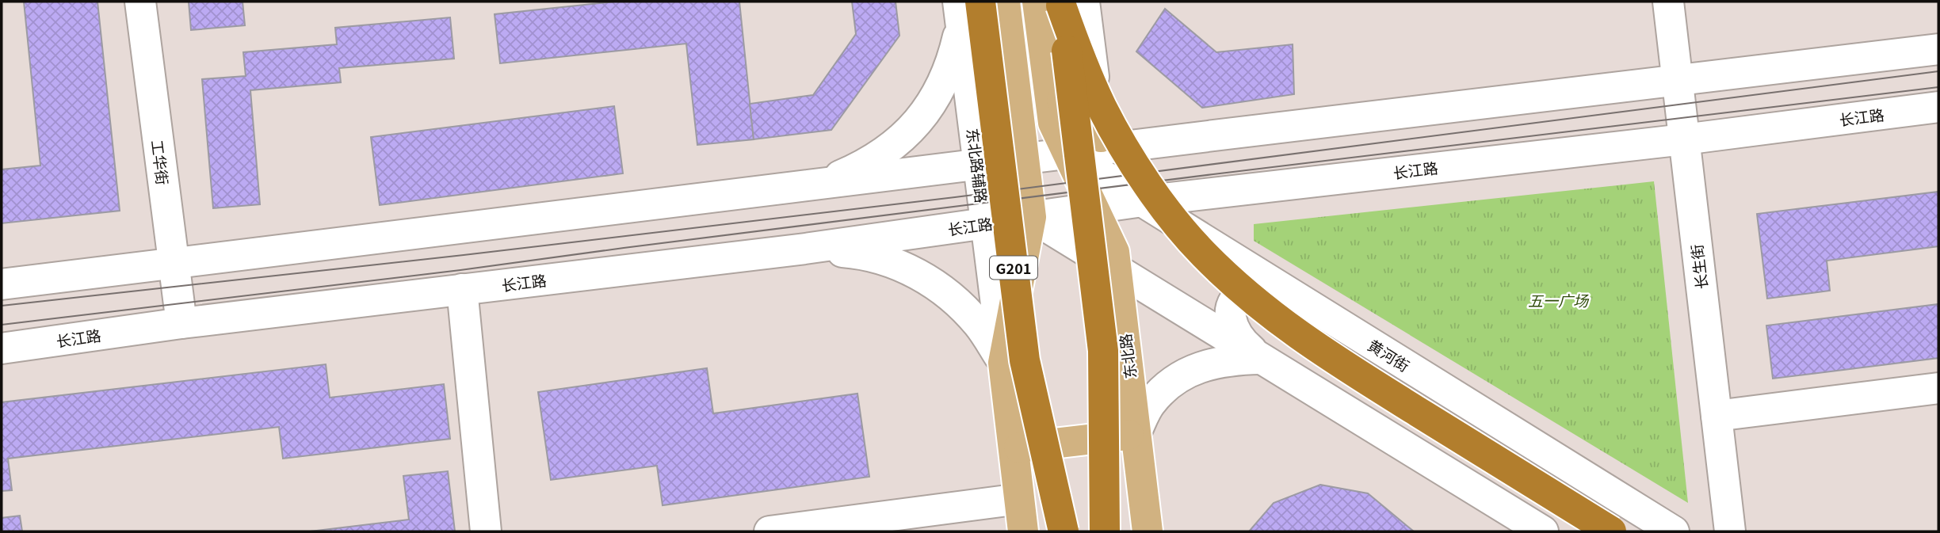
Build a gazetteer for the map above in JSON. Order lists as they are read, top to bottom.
{
  "streets": {
    "highway": ["G201", "东北路"],
    "main road": [
      "长江路",
      "工华街",
      "东北路辅路",
      "长生街",
      "黄河街"
    ]
  },
  "crossings": [
    ["长江路", "工华街"],
    ["长江路", "东北路辅路"],
    ["长江路", "长生街"],
    ["长江路", "黄河街"],
    ["长江路", "东北路"]
  ],
  "parks": ["五一广场"]
}
